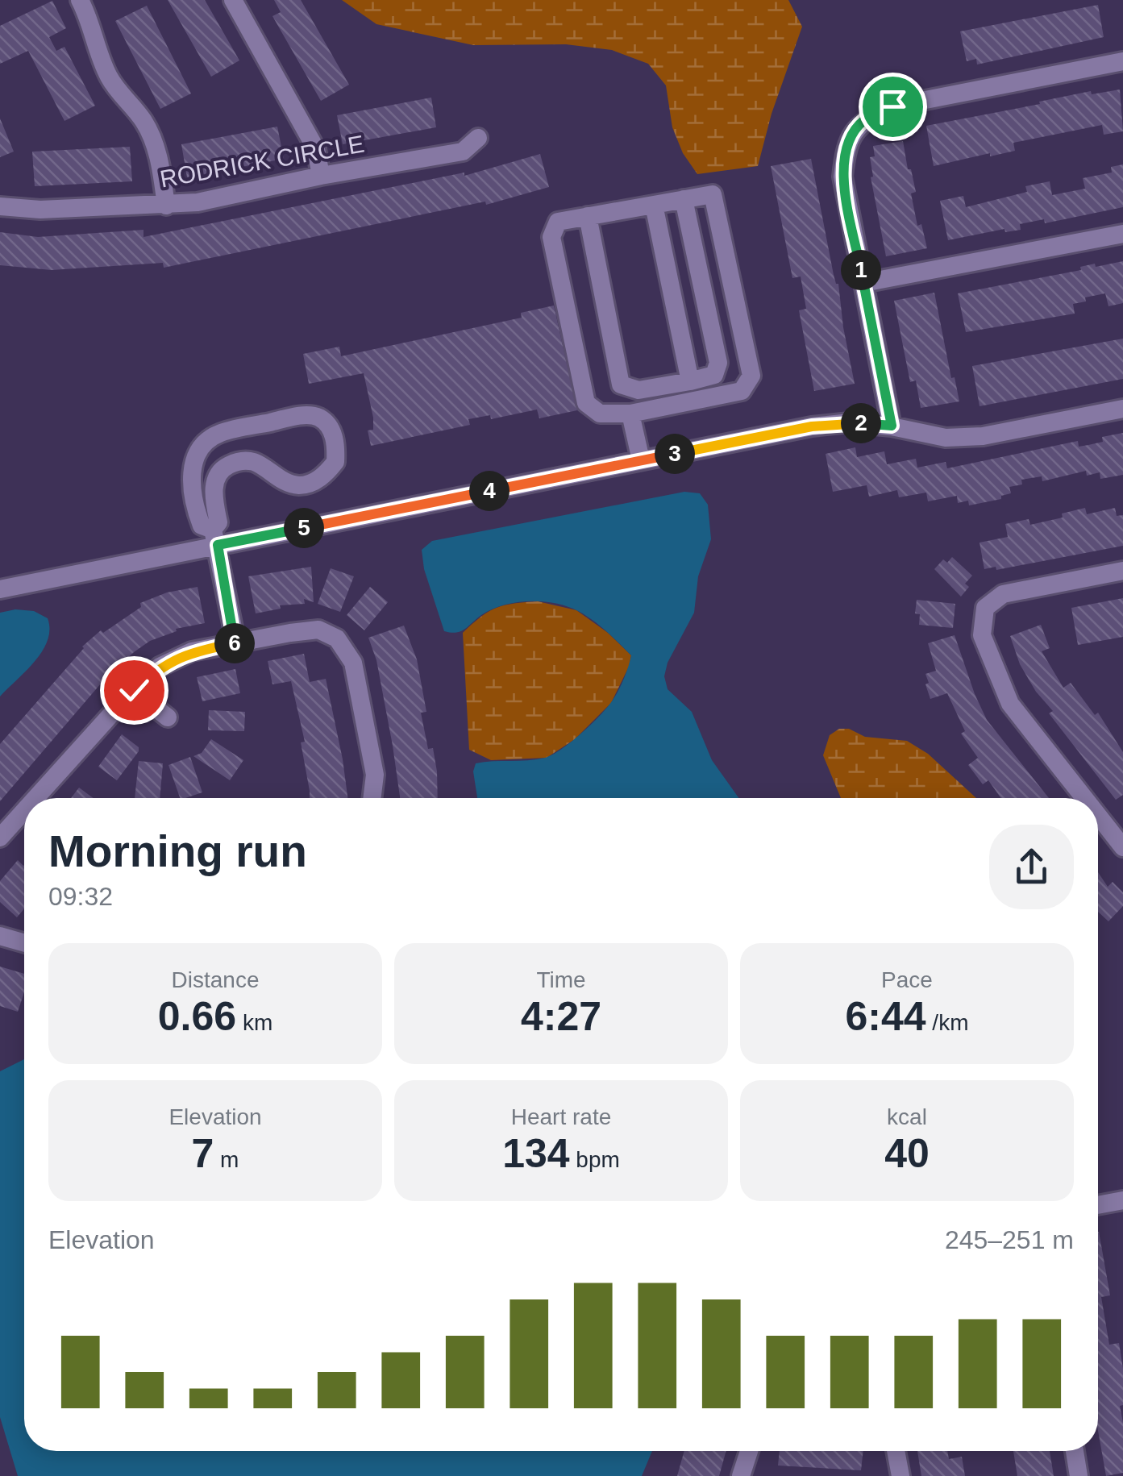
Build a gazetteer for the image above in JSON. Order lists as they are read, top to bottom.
{
  "streets": {
    "street": ["RODRICK CIRCLE"]
  },
  "page": {
    "pins": [
      "1",
      "2",
      "3",
      "4",
      "5",
      "6"
    ],
    "heading": ["Morning run", "09:32"],
    "stats": [
      ["Distance", "0.66 km"],
      ["Time", "4:27"],
      ["Pace", "6:44 /km"],
      ["Elevation", "7 m"],
      ["Heart rate", "134 bpm"],
      ["kcal", "40"]
    ],
    "chart": ["Elevation", "245–251 m"]
  }
}
